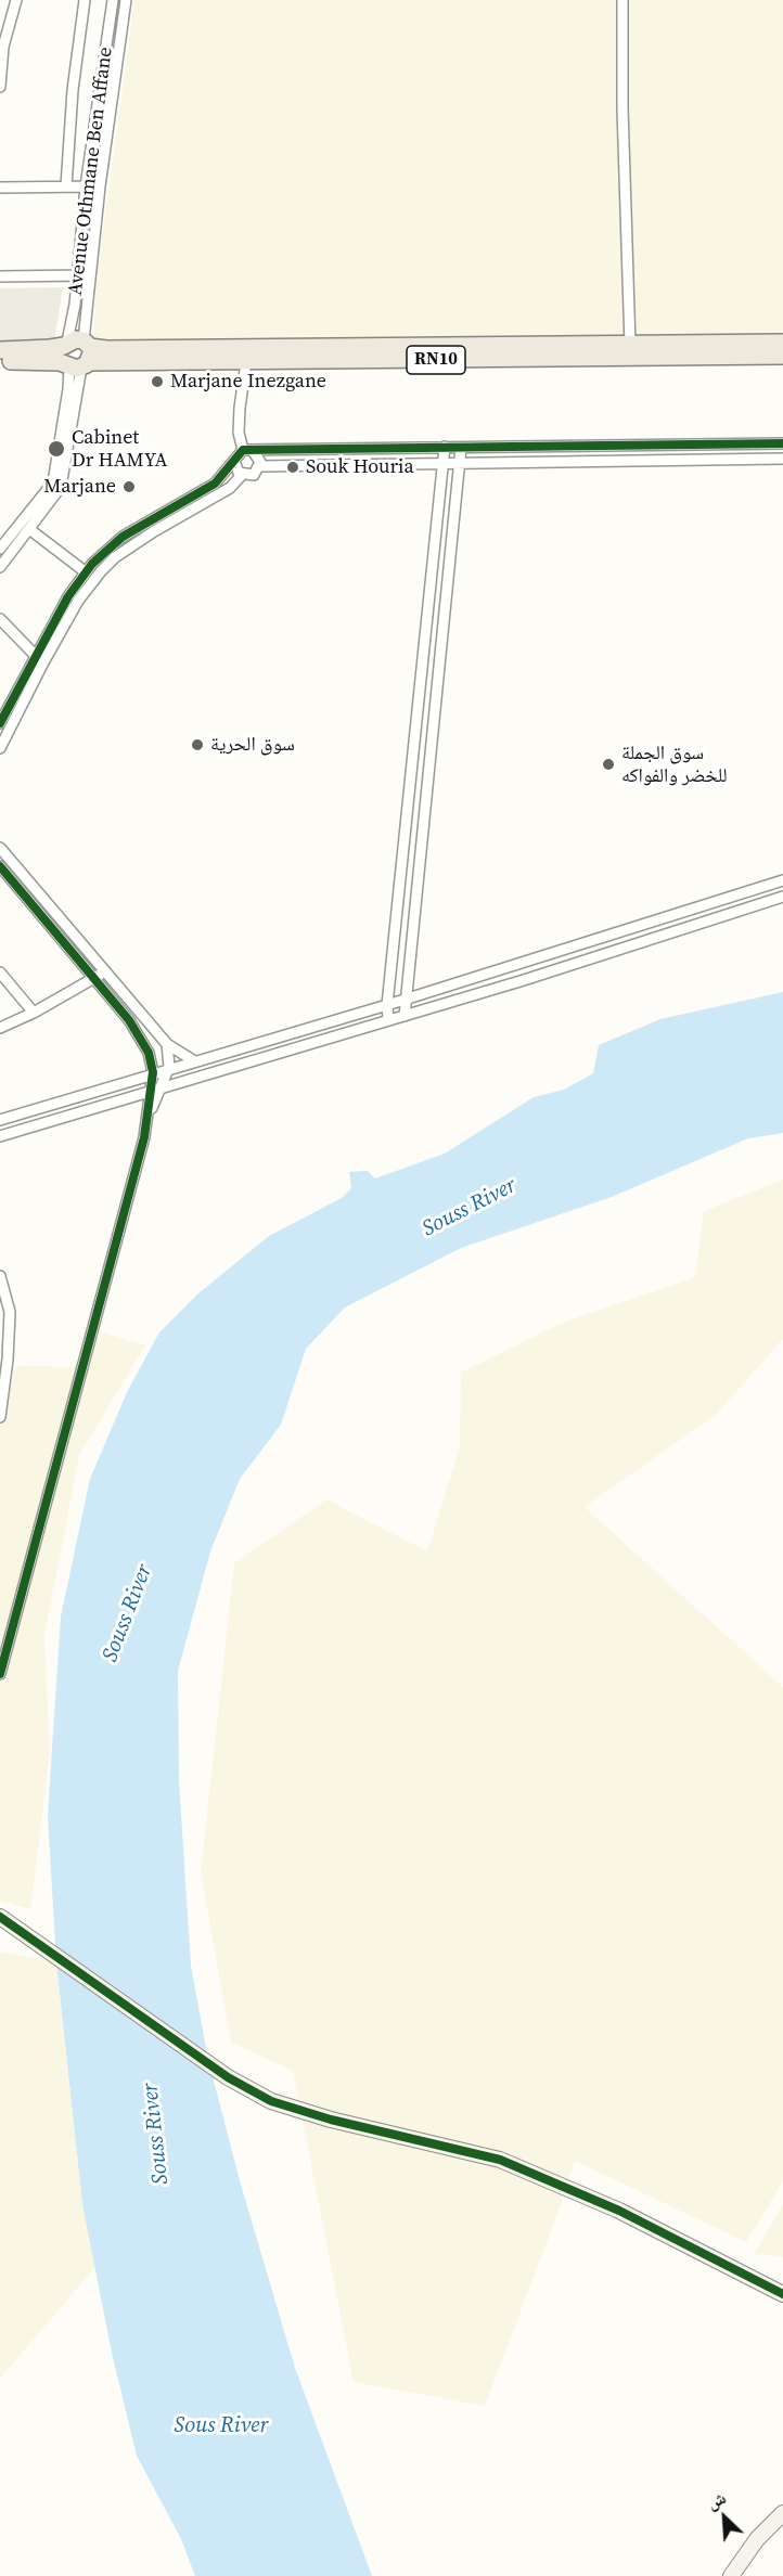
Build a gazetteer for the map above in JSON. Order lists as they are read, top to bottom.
{
  "streets": {
    "main road": ["RN10"],
    "street": ["Avenue Othmane Ben Affane"]
  },
  "crossings": [
    ["Avenue Othmane Ben Affane", "RN10"]
  ],
  "water": ["Souss River", "Sous River"],
  "places": [
    "Marjane Inezgane",
    "Cabinet Dr HAMYA",
    "Souk Houria",
    "Marjane",
    "سوق الحرية",
    "سوق الجملة للخضر والفواكه"
  ],
  "north": "top left"
}
